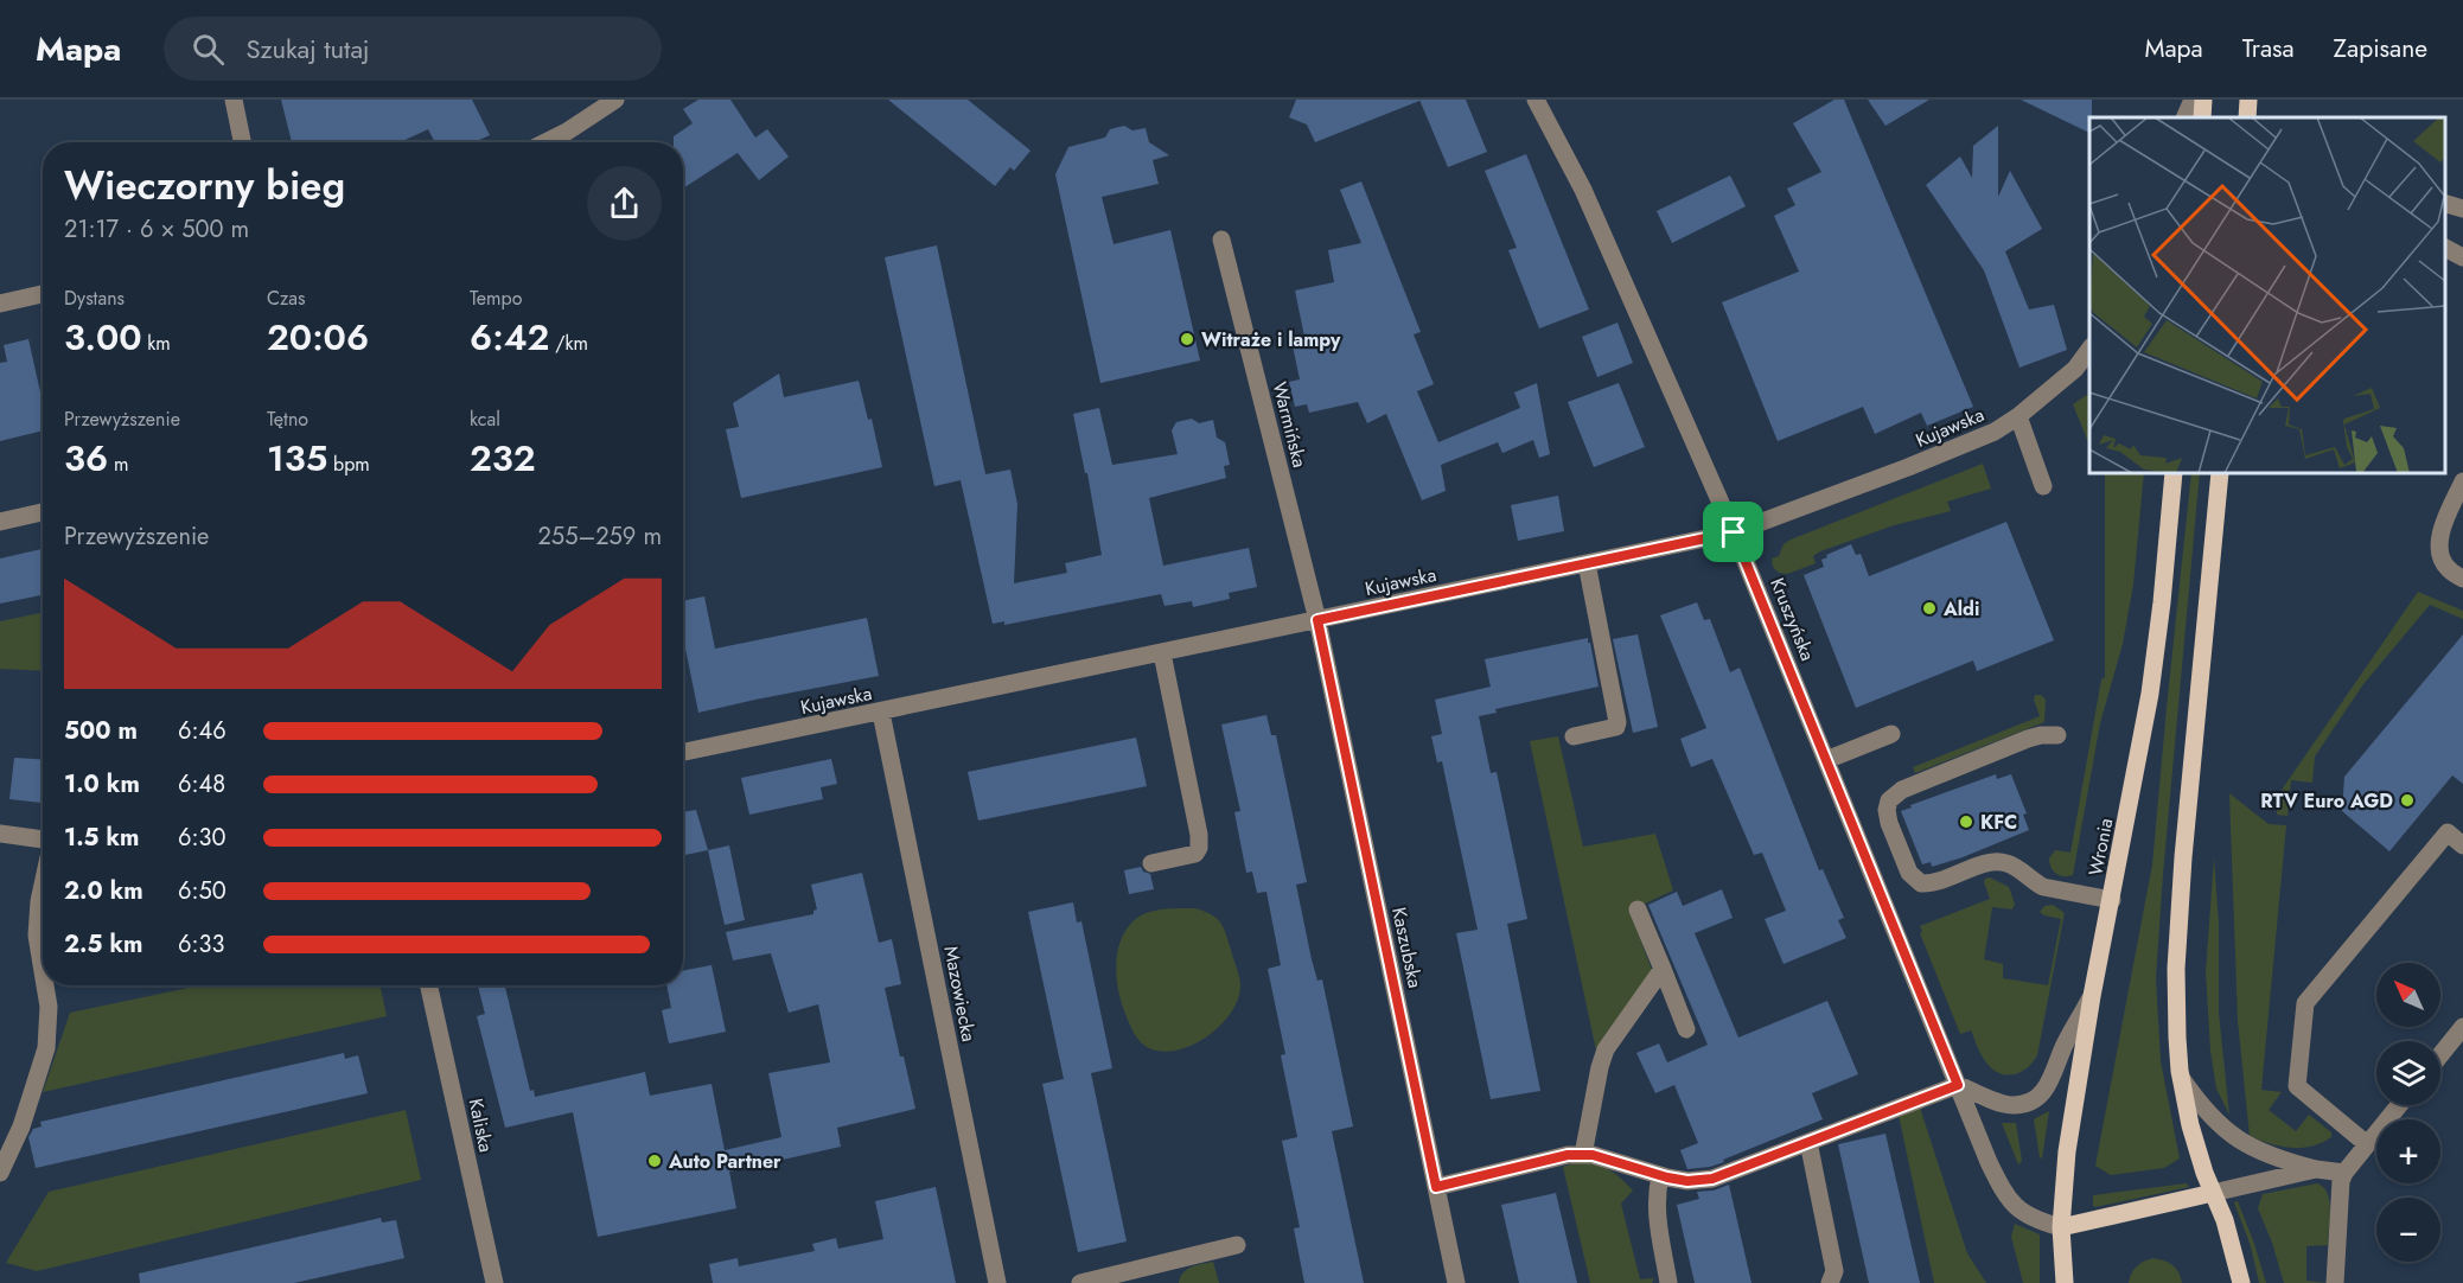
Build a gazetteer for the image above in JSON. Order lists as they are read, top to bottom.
{
  "streets": {
    "main road": ["Wronia"],
    "street": [
      "Warmińska",
      "Kujawska",
      "Kruszyńska",
      "Kaszubska",
      "Mazowiecka",
      "Kaliska"
    ]
  },
  "crossings": [
    ["Warmińska", "Kujawska"],
    ["Warmińska", "Kaszubska"],
    ["Kujawska", "Kruszyńska"],
    ["Kujawska", "Kaszubska"],
    ["Kujawska", "Mazowiecka"],
    ["Kruszyńska", "Wronia"]
  ],
  "places": [
    "Witraże i lampy",
    "Aldi",
    "RTV Euro AGD",
    "KFC",
    "Auto Partner"
  ],
  "north": "top left",
  "page": {
    "header": "Mapa",
    "search": "Szukaj tutaj",
    "nav": ["Mapa", "Trasa", "Zapisane"],
    "heading": ["Wieczorny bieg", "21:17 · 6 × 500 m"],
    "stats": [
      ["Dystans", "3.00 km"],
      ["Czas", "20:06"],
      ["Tempo", "6:42 /km"],
      ["Przewyższenie", "36 m"],
      ["Tętno", "135 bpm"],
      ["kcal", "232"]
    ],
    "chart": ["Przewyższenie", "255–259 m"],
    "list": [
      {
        "name": "500 m",
        "note": "6:46"
      },
      {
        "name": "1.0 km",
        "note": "6:48"
      },
      {
        "name": "1.5 km",
        "note": "6:30"
      },
      {
        "name": "2.0 km",
        "note": "6:50"
      },
      {
        "name": "2.5 km",
        "note": "6:33"
      }
    ],
    "map_buttons": ["+", "−"]
  }
}
